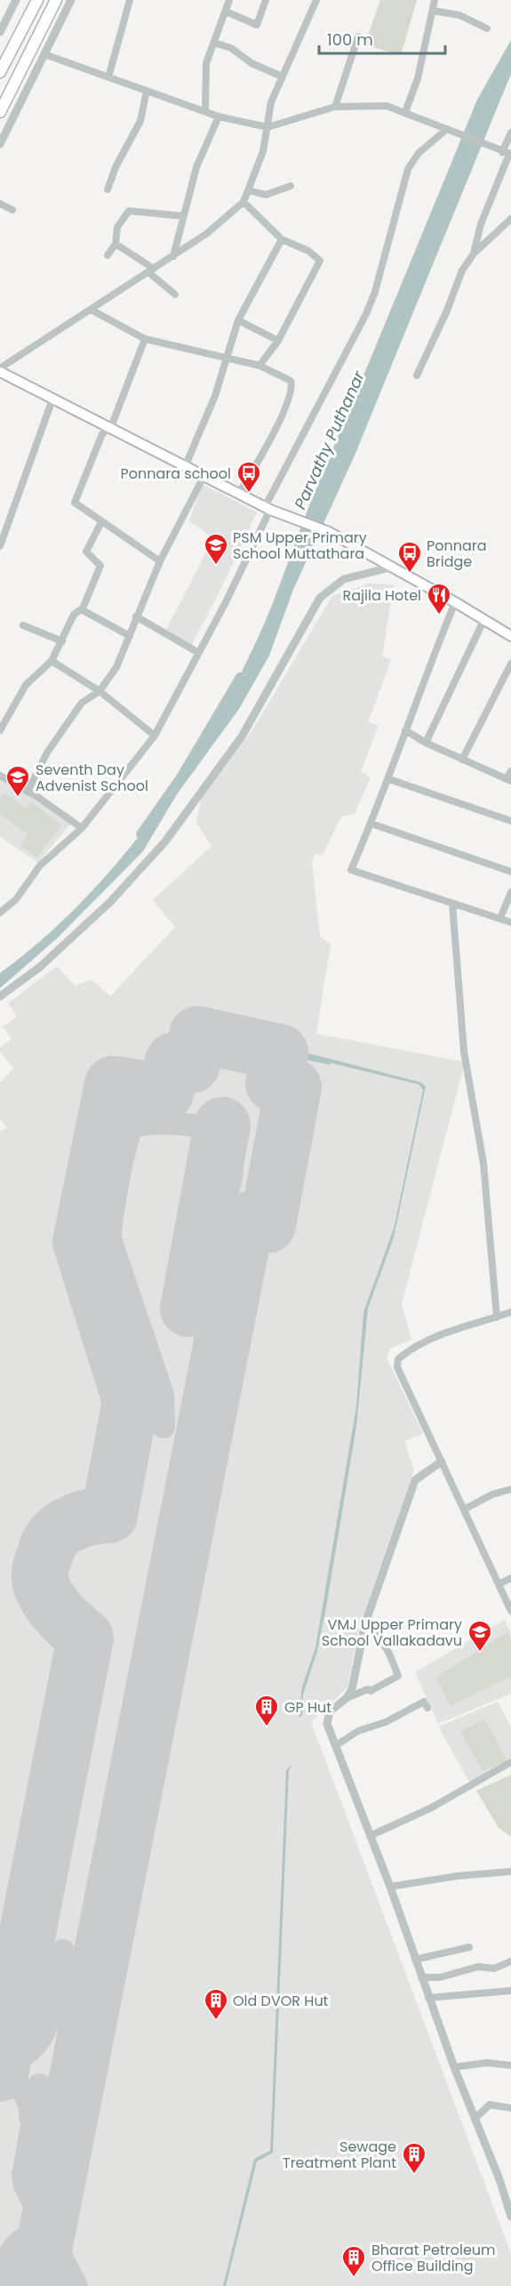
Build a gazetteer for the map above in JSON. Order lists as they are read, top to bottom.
{
  "water": ["Parvathy Puthanar"],
  "places": {
    "bus stop": ["Ponnara school", "Ponnara Bridge"],
    "school or university": ["PSM Upper Primary School Muttathara", "Seventh Day Advenist School", "VMJ Upper Primary School Vallakadavu"],
    "restaurant": ["Rajila Hotel"],
    "building": [
      "GP Hut",
      "Old DVOR Hut",
      "Sewage Treatment Plant",
      "Bharat Petroleum Office Building"
    ]
  },
  "scale_bar": "100 m"
}
